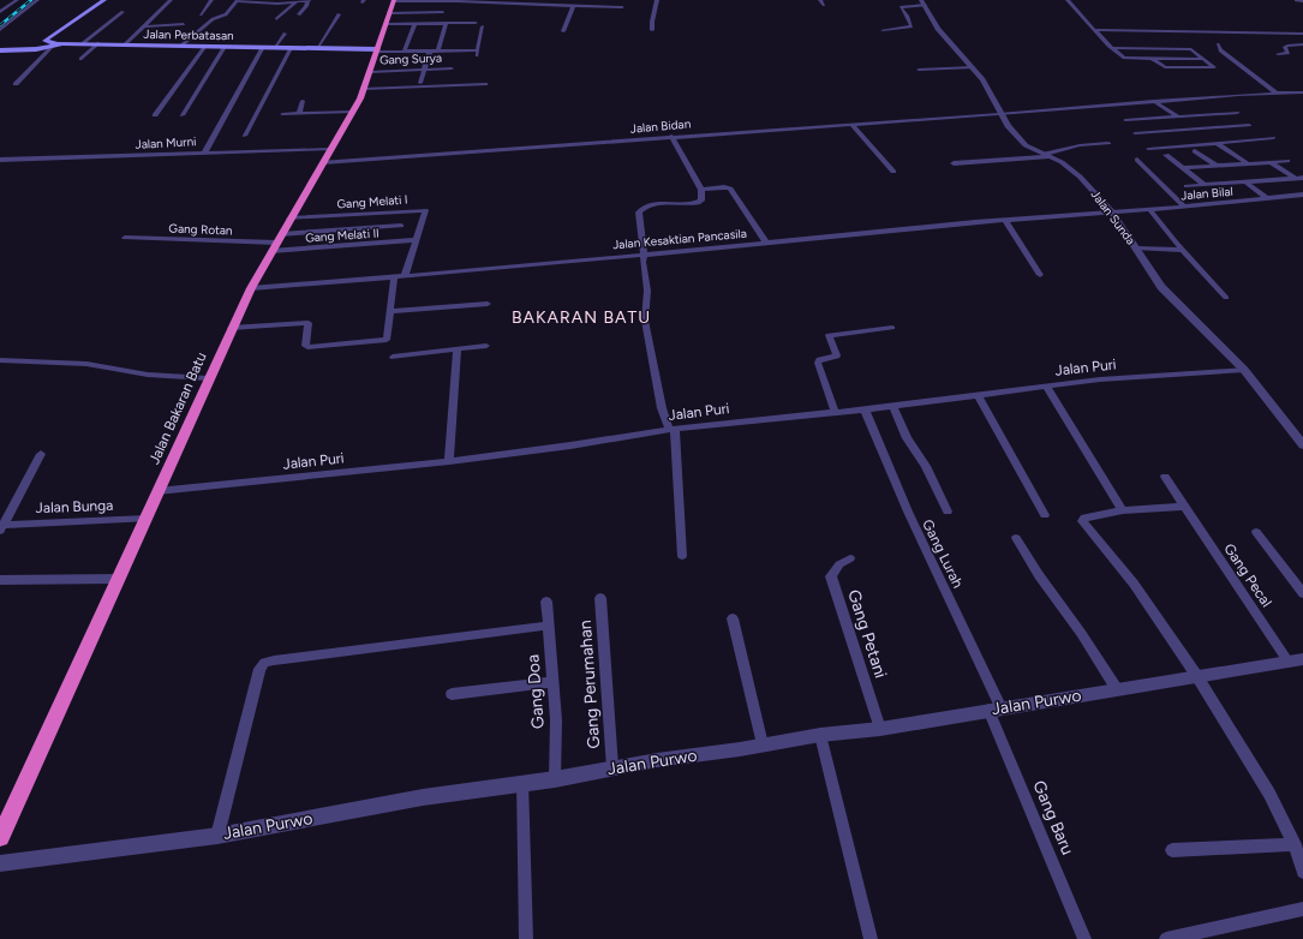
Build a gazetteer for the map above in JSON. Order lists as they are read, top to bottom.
{
  "streets": {
    "highway": ["Jalan Bakaran Batu"],
    "main road": ["Jalan Perbatasan"],
    "street": [
      "Gang Surya",
      "Jalan Bidan",
      "Jalan Murni",
      "Jalan Bilal",
      "Gang Melati I",
      "Jalan Sunda",
      "Gang Rotan",
      "Gang Melati II",
      "Jalan Kesaktian Pancasila",
      "Jalan Puri",
      "Jalan Bunga",
      "Gang Lurah",
      "Gang Pecal",
      "Gang Petani",
      "Gang Perumahan",
      "Gang Doa",
      "Jalan Purwo",
      "Gang Baru"
    ]
  },
  "crossings": [
    ["Jalan Perbatasan", "Jalan Bakaran Batu"],
    ["Gang Surya", "Jalan Bakaran Batu"],
    ["Jalan Bidan", "Jalan Sunda"],
    ["Jalan Bidan", "Jalan Bakaran Batu"],
    ["Jalan Murni", "Jalan Bakaran Batu"],
    ["Jalan Bilal", "Jalan Sunda"],
    ["Jalan Bilal", "Jalan Kesaktian Pancasila"],
    ["Gang Melati I", "Gang Melati II"],
    ["Gang Melati I", "Jalan Bakaran Batu"],
    ["Jalan Sunda", "Jalan Kesaktian Pancasila"],
    ["Jalan Sunda", "Jalan Puri"],
    ["Gang Rotan", "Gang Melati II"],
    ["Gang Rotan", "Jalan Bakaran Batu"],
    ["Gang Melati II", "Jalan Bakaran Batu"],
    ["Jalan Kesaktian Pancasila", "Jalan Bakaran Batu"],
    ["Jalan Puri", "Jalan Bakaran Batu"],
    ["Jalan Puri", "Gang Lurah"],
    ["Jalan Bakaran Batu", "Jalan Bunga"],
    ["Gang Lurah", "Jalan Purwo"],
    ["Gang Lurah", "Gang Baru"],
    ["Gang Pecal", "Jalan Purwo"],
    ["Gang Petani", "Jalan Purwo"],
    ["Gang Perumahan", "Jalan Purwo"],
    ["Gang Doa", "Jalan Purwo"],
    ["Jalan Purwo", "Gang Baru"]
  ],
  "districts": ["BAKARAN BATU"]
}
